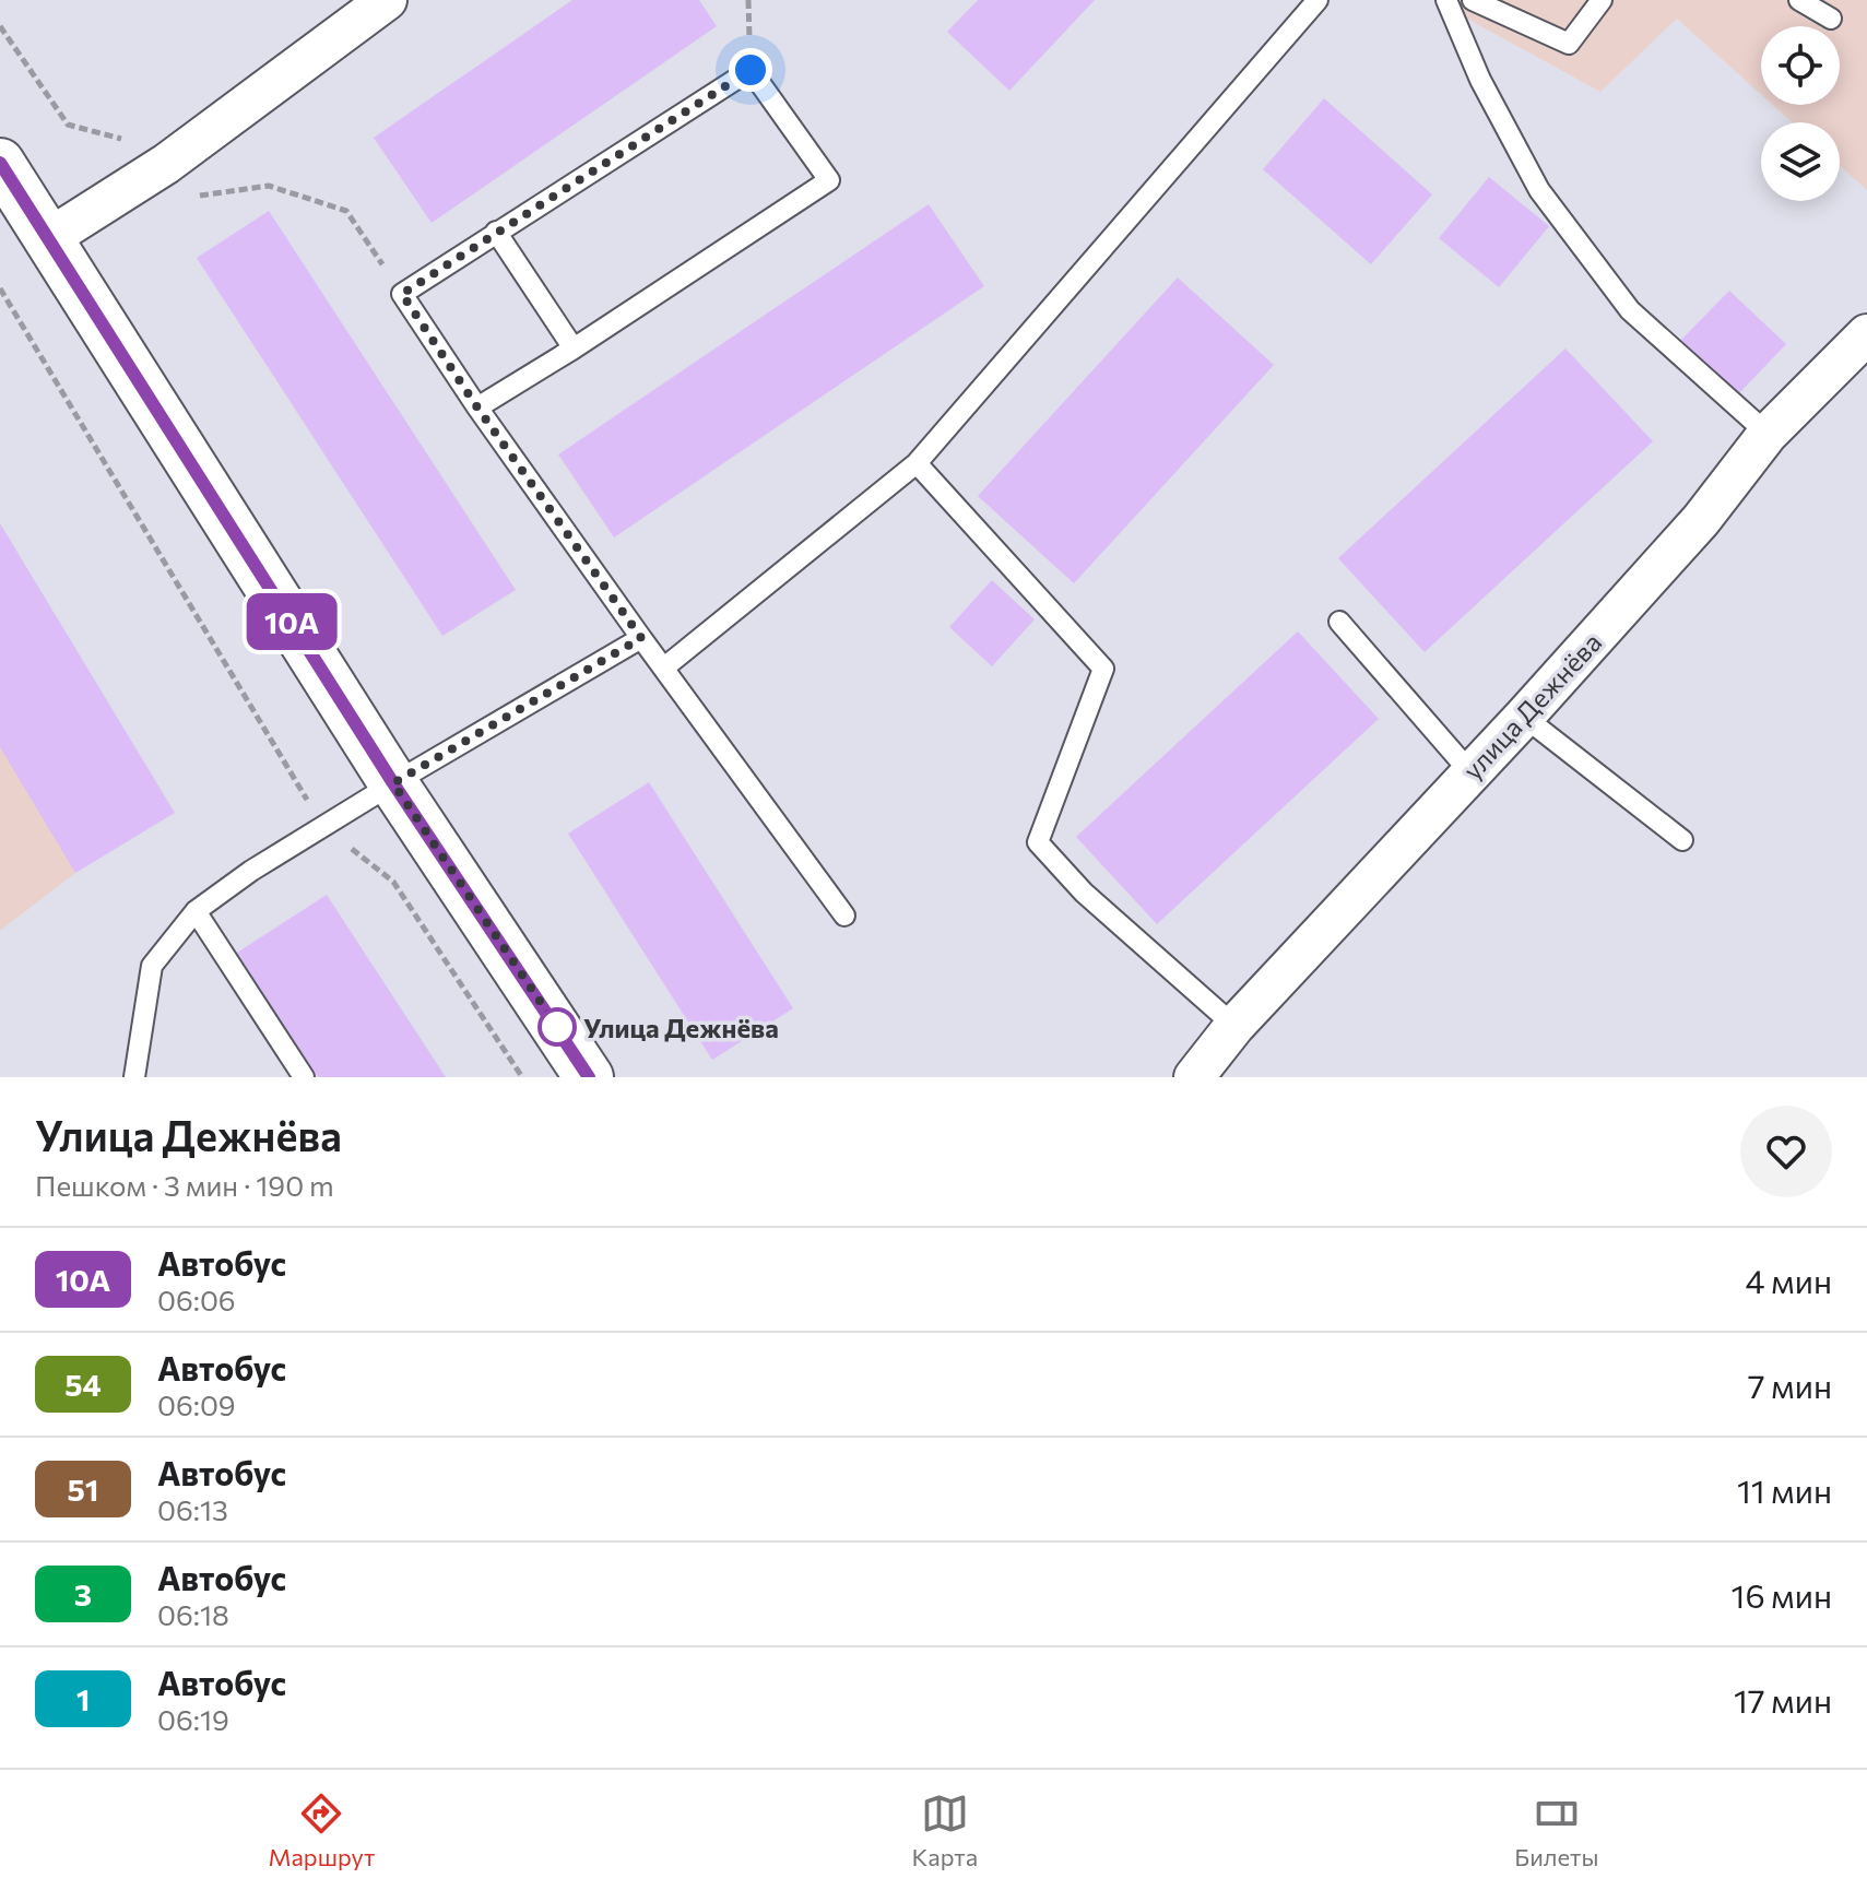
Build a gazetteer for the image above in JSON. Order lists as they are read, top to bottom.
{
  "streets": {
    "street": ["улица Дежнёва"]
  },
  "places": ["Улица Дежнёва"],
  "lines": ["bus line 10А"],
  "page": {
    "on_map": "10А",
    "heading": ["Улица Дежнёва", "Пешком · 3 мин · 190 m"],
    "list": [
      {
        "mark": "10А",
        "name": "Автобус",
        "note": "06:06",
        "value": "4 мин"
      },
      {
        "mark": "54",
        "name": "Автобус",
        "note": "06:09",
        "value": "7 мин"
      },
      {
        "mark": "51",
        "name": "Автобус",
        "note": "06:13",
        "value": "11 мин"
      },
      {
        "mark": "3",
        "name": "Автобус",
        "note": "06:18",
        "value": "16 мин"
      },
      {
        "mark": "1",
        "name": "Автобус",
        "note": "06:19",
        "value": "17 мин"
      }
    ],
    "tabs": ["Маршрут", "Карта", "Билеты"]
  }
}
